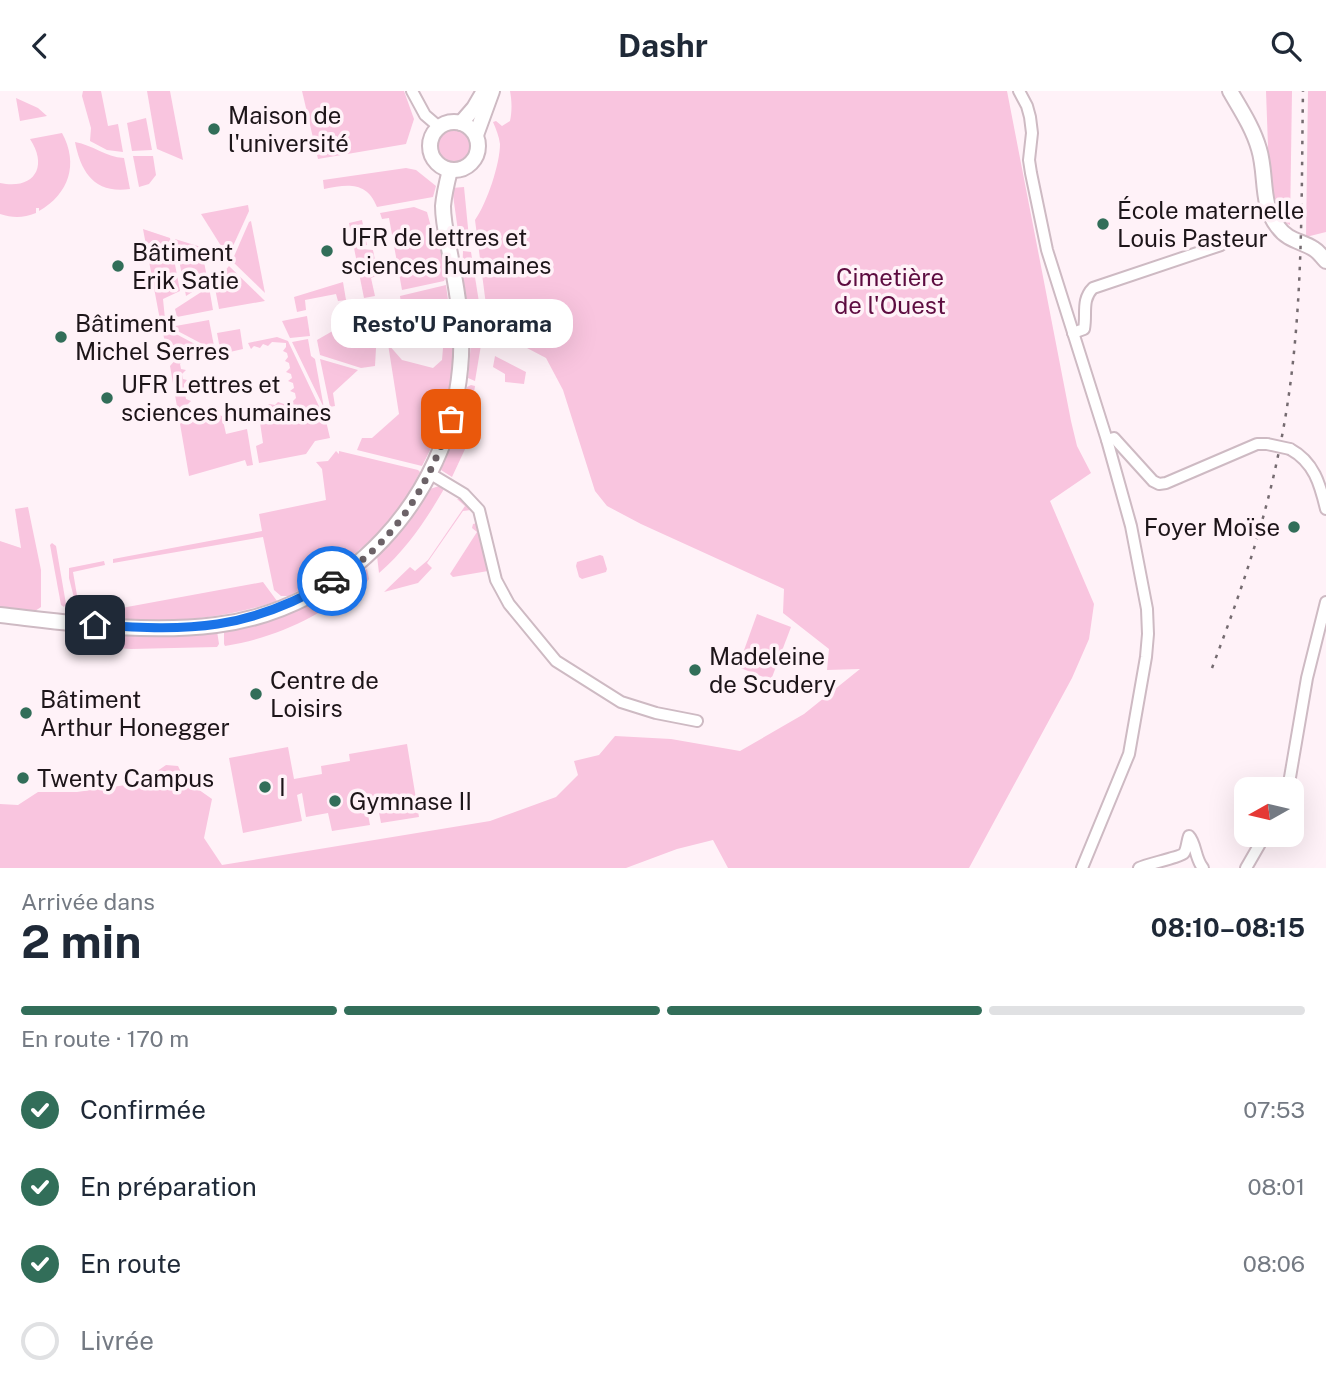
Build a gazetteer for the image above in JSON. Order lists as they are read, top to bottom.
{
  "parks": ["Cimetière de l'Ouest"],
  "places": [
    "Maison de l'université",
    "École maternelle Louis Pasteur",
    "UFR de lettres et sciences humaines",
    "Bâtiment Erik Satie",
    "Bâtiment Michel Serres",
    "UFR Lettres et sciences humaines",
    "Resto'U Panorama",
    "Foyer Moïse",
    "Madeleine de Scudery",
    "Centre de Loisirs",
    "Bâtiment Arthur Honegger",
    "Twenty Campus",
    "I",
    "Gymnase II"
  ],
  "north": "left",
  "page": {
    "header": "Dashr",
    "bubble": "Resto'U Panorama",
    "heading": ["2 min", "Arrivée dans", "08:10–08:15"],
    "bar": "En route · 170 m",
    "list": [
      ["Confirmée", "07:53"],
      ["En préparation", "08:01"],
      ["En route", "08:06"],
      "Livrée"
    ]
  }
}
